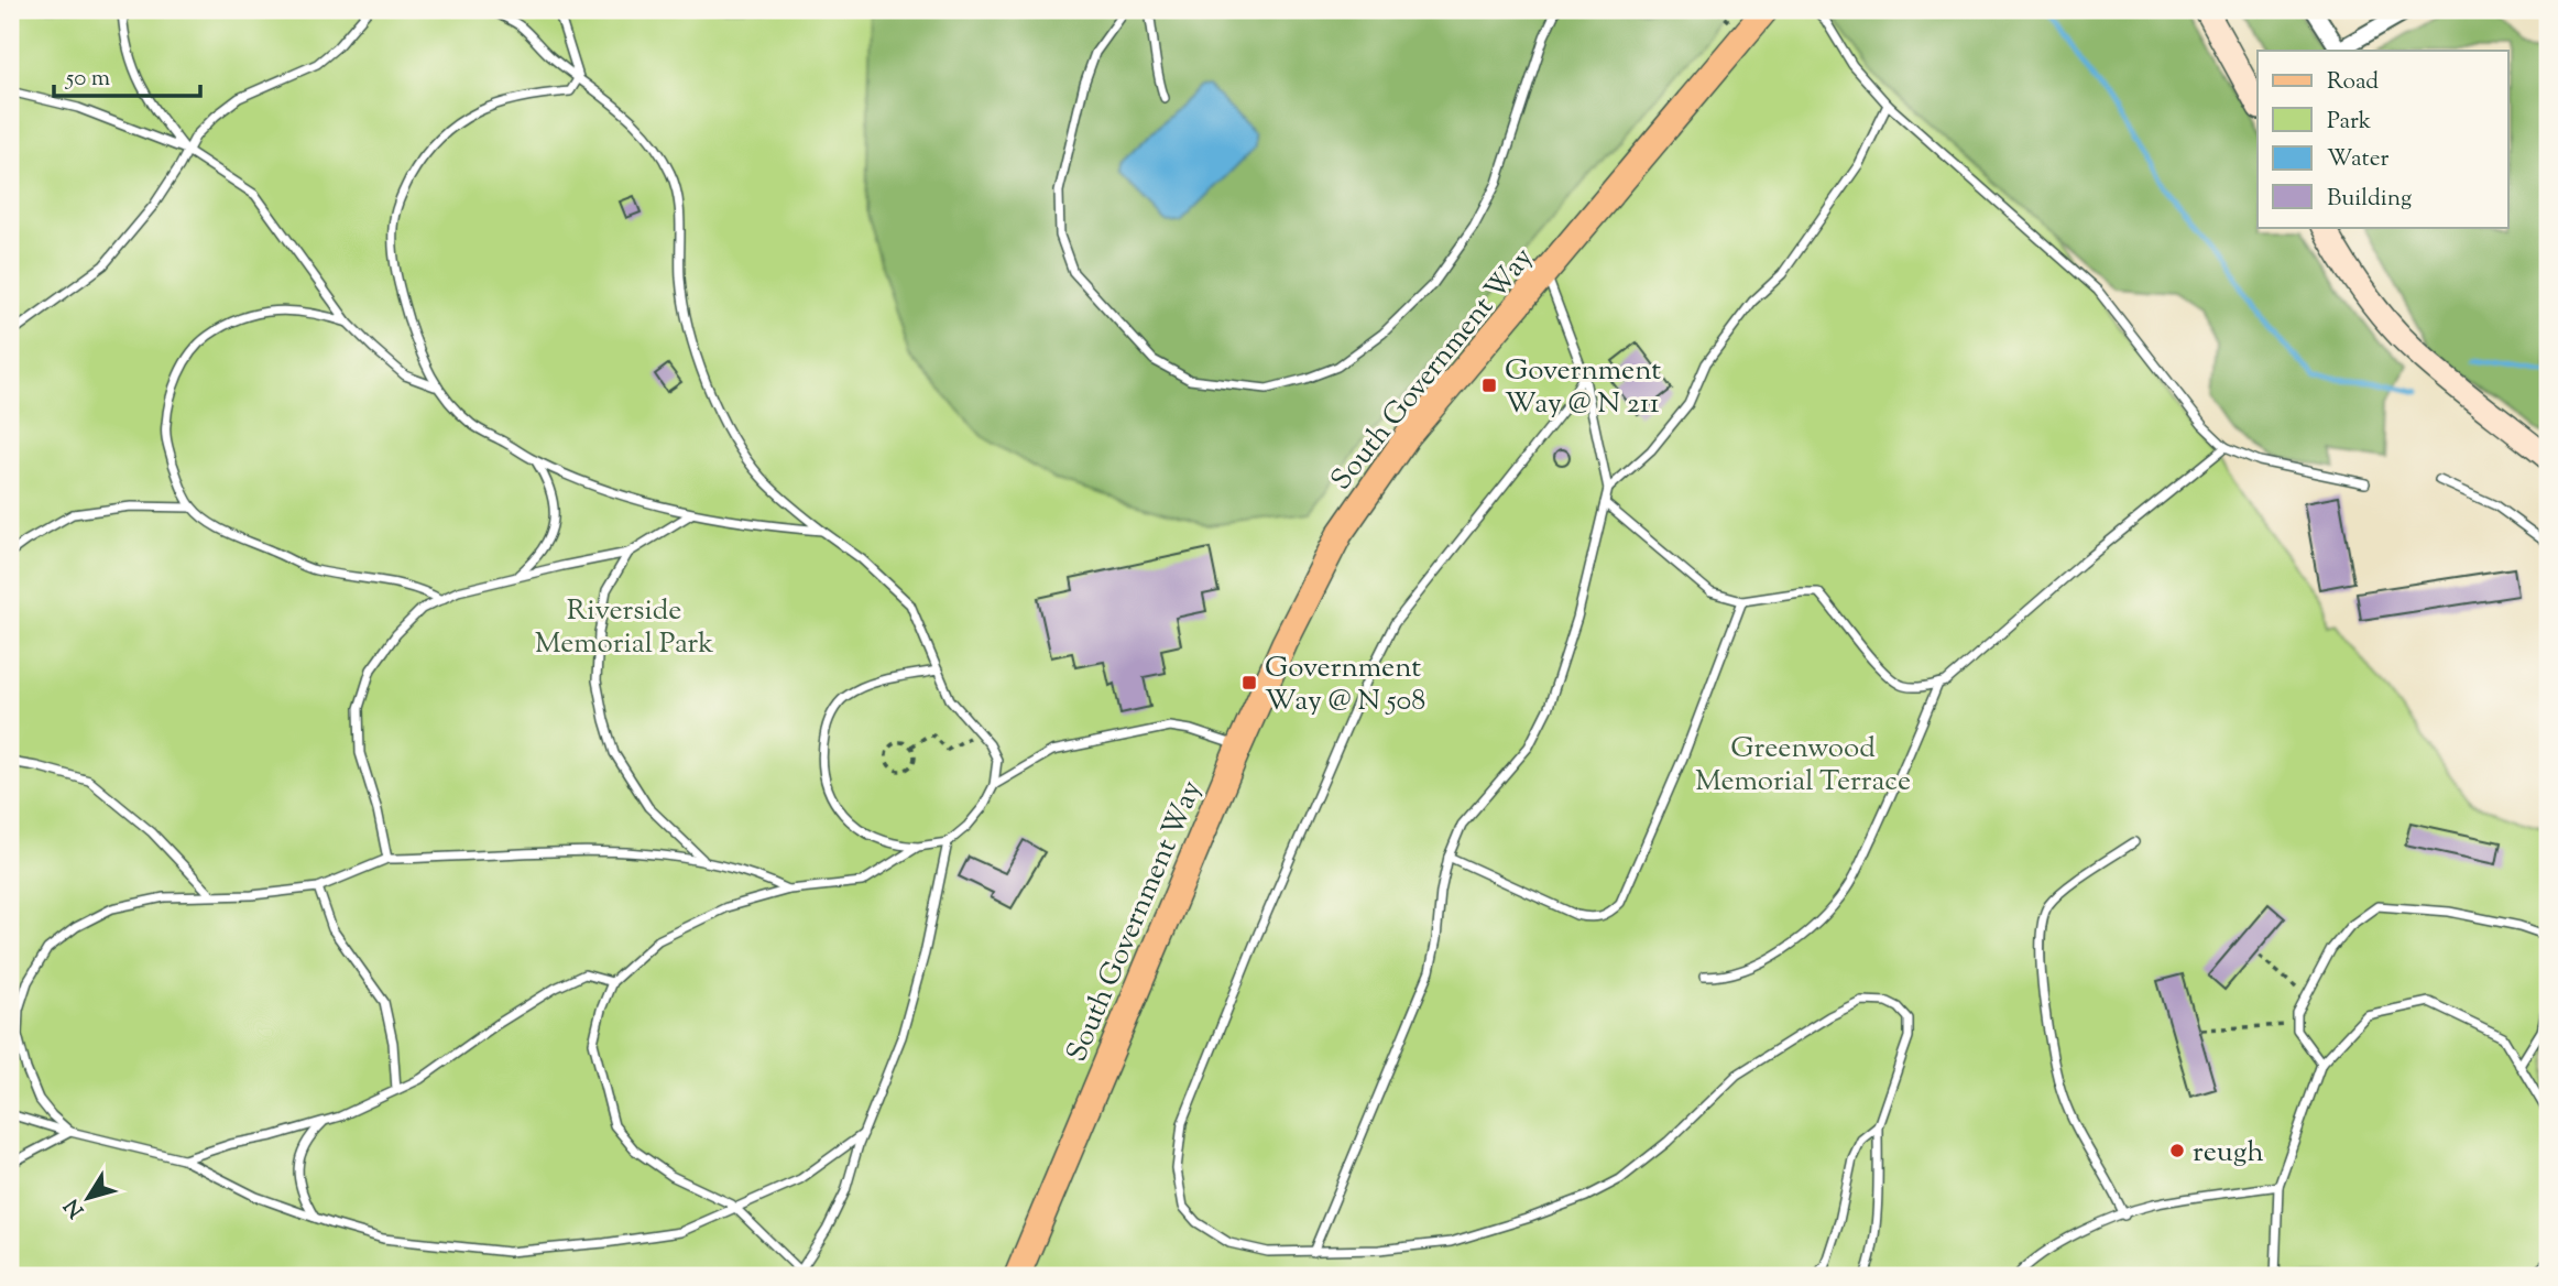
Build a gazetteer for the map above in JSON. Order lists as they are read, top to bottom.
{
  "streets": {
    "main road": ["South Government Way"]
  },
  "parks": ["Riverside Memorial Park", "Greenwood Memorial Terrace"],
  "places": {
    "transit": ["Government Way @ N 211", "Government Way @ N 508"],
    "other": ["reugh"]
  },
  "legend": [
    "Road",
    "Park",
    "Water",
    "Building"
  ],
  "scale_bar": "50 m",
  "north": "bottom left"
}
